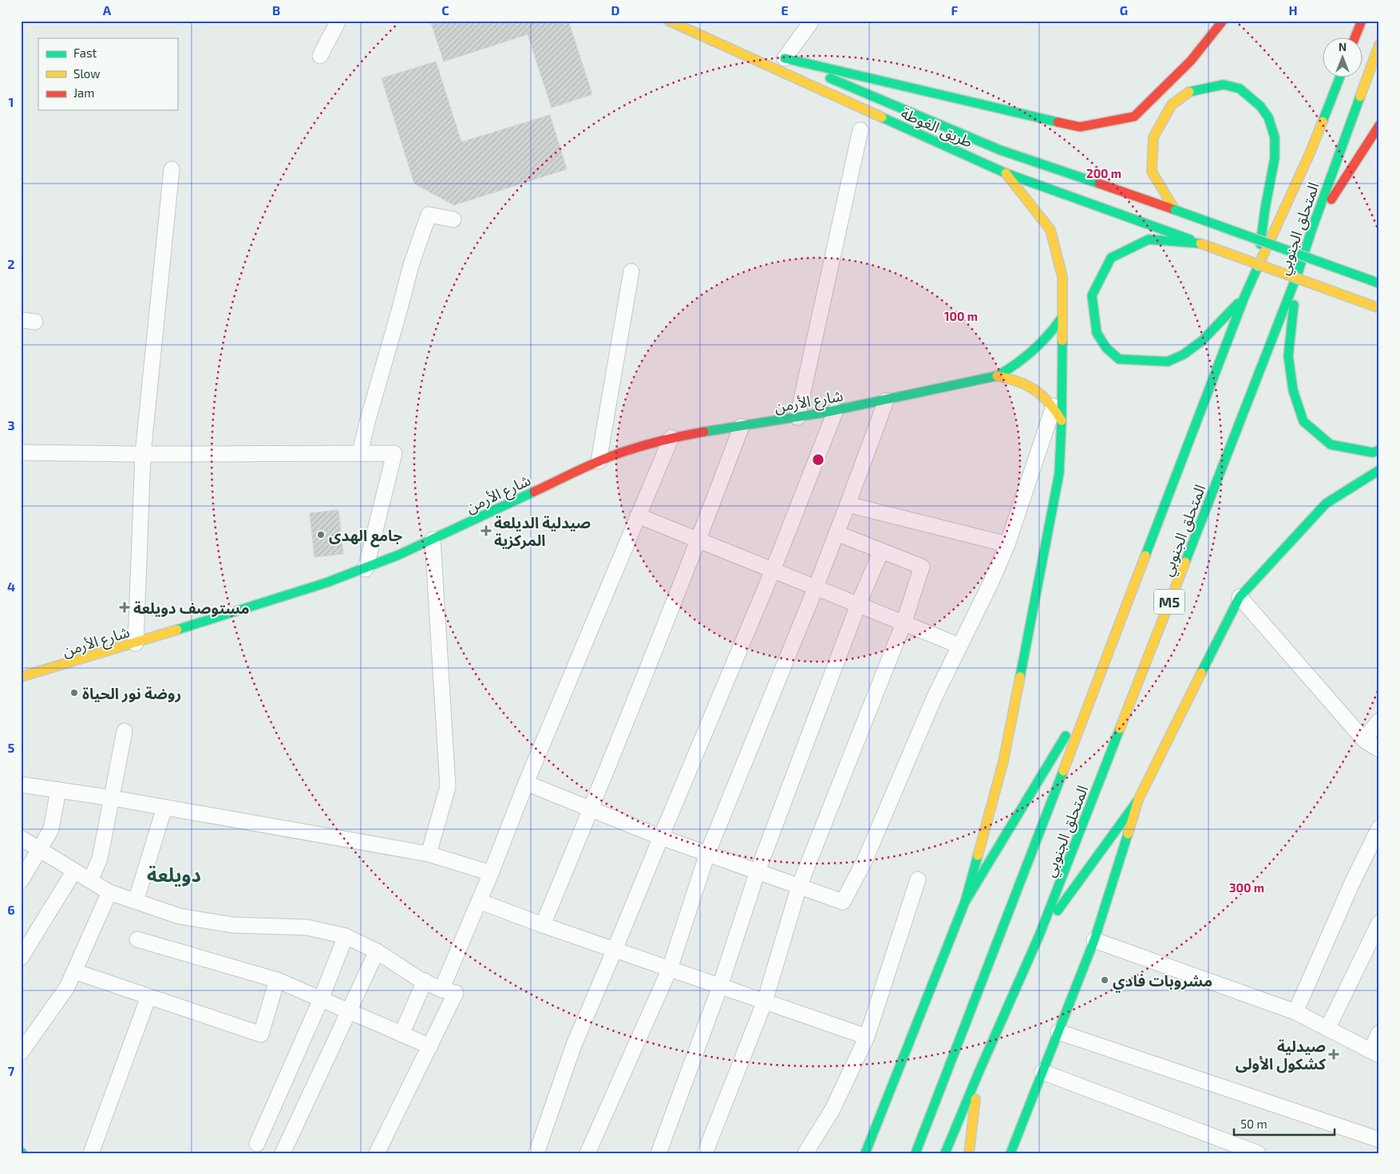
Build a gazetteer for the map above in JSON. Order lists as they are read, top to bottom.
{
  "streets": {
    "main road": [
      "طريق الغوطة",
      "المتحلق الجنوبي",
      "شارع الأرمن",
      "M5"
    ]
  },
  "crossings": [
    ["طريق الغوطة", "المتحلق الجنوبي"]
  ],
  "districts": ["دويلعة"],
  "places": {
    "health": ["صيدلية الديلعة المركزية", "مستوصف دويلعة", "صيدلية كشكول الأولى"],
    "other": ["جامع الهدى", "روضة نور الحياة", "مشروبات فادي"]
  },
  "legend": ["Fast", "Slow", "Jam"],
  "scale_bar": "50 m",
  "north": "top",
  "grid": {
    "columns": [
      "A",
      "B",
      "C",
      "D",
      "E",
      "F",
      "G",
      "H"
    ],
    "rows": [
      "1",
      "2",
      "3",
      "4",
      "5",
      "6",
      "7"
    ]
  },
  "rings": ["200 m", "100 m", "300 m"]
}
